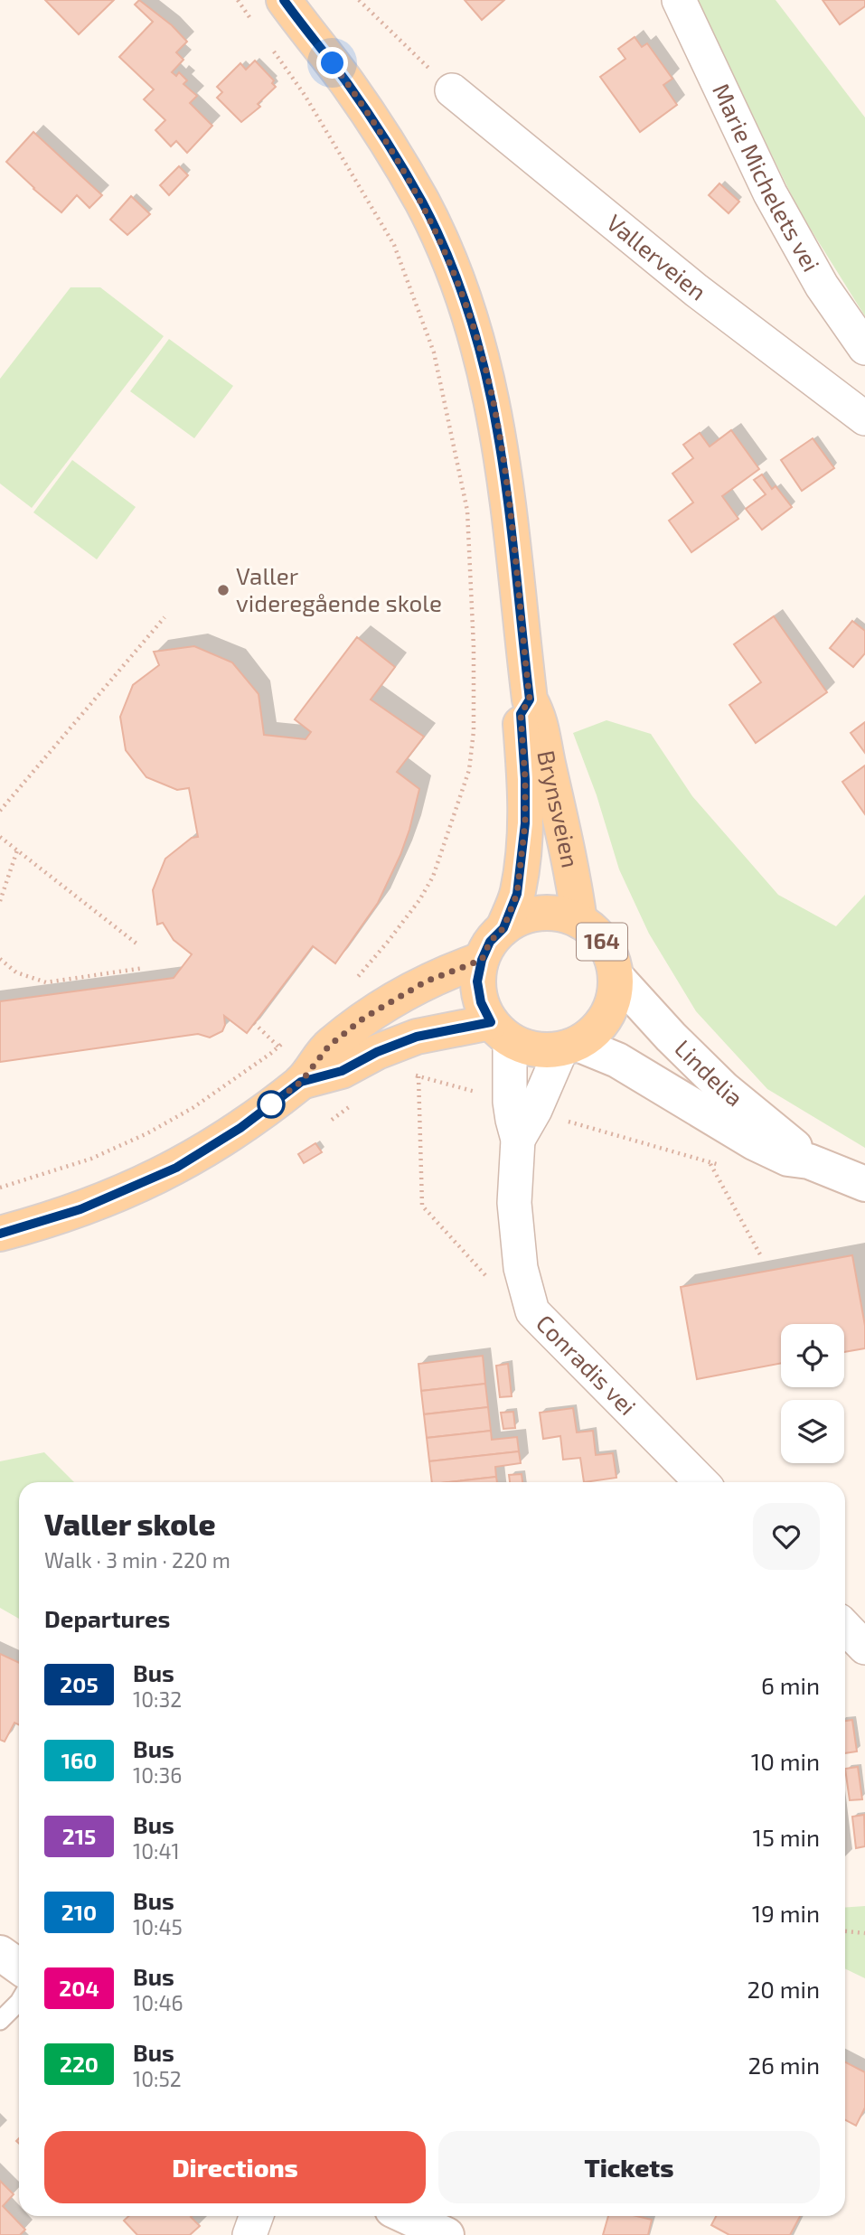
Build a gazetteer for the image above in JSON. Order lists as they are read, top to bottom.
{
  "streets": {
    "main road": ["Brynsveien", "164", "Lindelia"],
    "street": ["Marie Michelets vei", "Vallerveien", "Conradis vei"]
  },
  "crossings": [
    ["Brynsveien", "164"],
    ["Brynsveien", "Lindelia"],
    ["Brynsveien", "Conradis vei"],
    ["164", "Lindelia"],
    ["164", "Conradis vei"],
    ["Lindelia", "Conradis vei"]
  ],
  "places": ["Valler videregående skole"],
  "lines": ["bus line 205"],
  "page": {
    "heading": [
      ["Valler skole", "Walk · 3 min · 220 m"],
      "Departures"
    ],
    "list": [
      {
        "mark": "205",
        "name": "Bus",
        "note": "10:32",
        "value": "6 min"
      },
      {
        "mark": "160",
        "name": "Bus",
        "note": "10:36",
        "value": "10 min"
      },
      {
        "mark": "215",
        "name": "Bus",
        "note": "10:41",
        "value": "15 min"
      },
      {
        "mark": "210",
        "name": "Bus",
        "note": "10:45",
        "value": "19 min"
      },
      {
        "mark": "204",
        "name": "Bus",
        "note": "10:46",
        "value": "20 min"
      },
      {
        "mark": "220",
        "name": "Bus",
        "note": "10:52",
        "value": "26 min"
      }
    ],
    "buttons": ["Directions", "Tickets"]
  }
}
